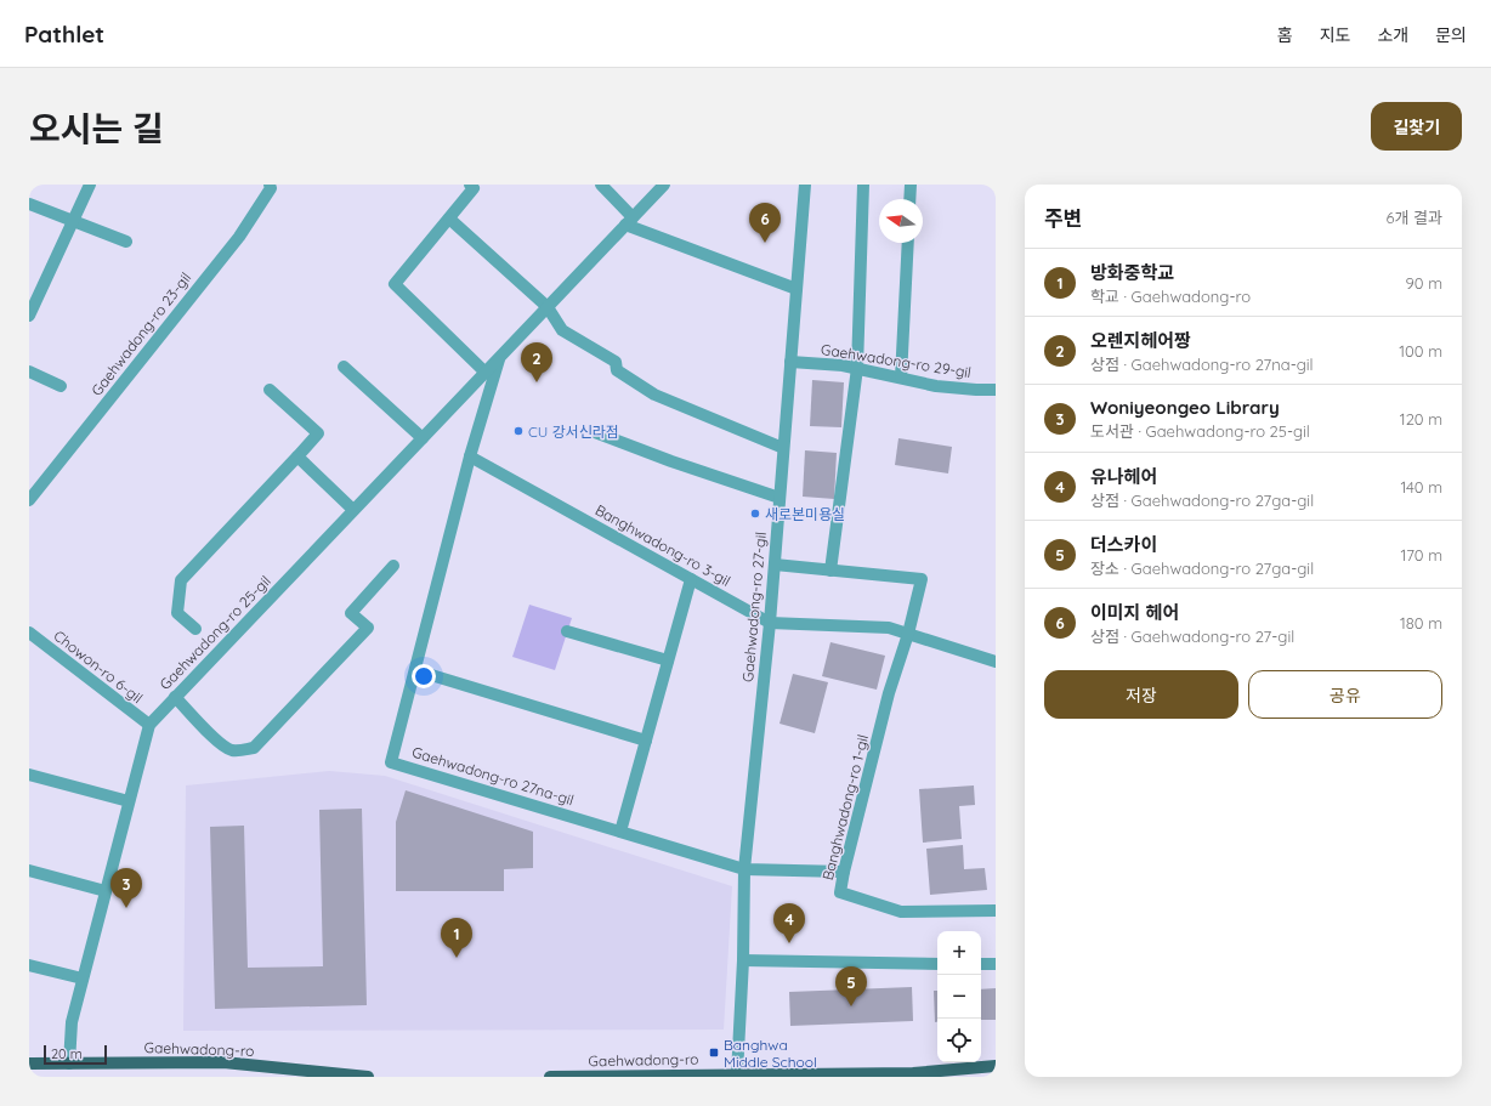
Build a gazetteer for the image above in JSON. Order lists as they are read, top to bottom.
{
  "streets": {
    "main road": ["Gaehwadong-ro"],
    "street": [
      "Gaehwadong-ro 23-gil",
      "Gaehwadong-ro 29-gil",
      "Banghwadong-ro 3-gil",
      "Gaehwadong-ro 27-gil",
      "Gaehwadong-ro 25-gil",
      "Chowon-ro 6-gil",
      "Gaehwadong-ro 27na-gil",
      "Banghwadong-ro 1-gil"
    ]
  },
  "crossings": [
    ["Gaehwadong-ro 29-gil", "Gaehwadong-ro 27-gil"],
    ["Banghwadong-ro 3-gil", "Gaehwadong-ro 27-gil"],
    ["Banghwadong-ro 3-gil", "Gaehwadong-ro 27na-gil"],
    ["Banghwadong-ro 3-gil", "Banghwadong-ro 1-gil"],
    ["Gaehwadong-ro 27-gil", "Gaehwadong-ro 27na-gil"],
    ["Gaehwadong-ro 27-gil", "Gaehwadong-ro"],
    ["Gaehwadong-ro 25-gil", "Chowon-ro 6-gil"],
    ["Gaehwadong-ro 25-gil", "Gaehwadong-ro 27na-gil"],
    ["Gaehwadong-ro 25-gil", "Gaehwadong-ro"]
  ],
  "places": {
    "other": ["CU 강서신라점", "새로본미용실"],
    "transit": ["Banghwa Middle School"]
  },
  "scale_bar": "20 m",
  "north": "left",
  "page": {
    "header": "Pathlet",
    "nav": [
      "홈",
      "지도",
      "소개",
      "문의"
    ],
    "title": "오시는 길",
    "buttons": [
      "길찾기",
      ["저장", "공유"]
    ],
    "heading": ["주변", "6개 결과"],
    "pins": [
      "6",
      "2",
      "3",
      "4",
      "1",
      "5"
    ],
    "list": [
      {
        "mark": "1",
        "name": "방화중학교",
        "note": "학교 · Gaehwadong-ro",
        "value": "90 m"
      },
      {
        "mark": "2",
        "name": "오렌지헤어짱",
        "note": "상점 · Gaehwadong-ro 27na-gil",
        "value": "100 m"
      },
      {
        "mark": "3",
        "name": "Woniyeongeo Library",
        "note": "도서관 · Gaehwadong-ro 25-gil",
        "value": "120 m"
      },
      {
        "mark": "4",
        "name": "유나헤어",
        "note": "상점 · Gaehwadong-ro 27ga-gil",
        "value": "140 m"
      },
      {
        "mark": "5",
        "name": "더스카이",
        "note": "장소 · Gaehwadong-ro 27ga-gil",
        "value": "170 m"
      },
      {
        "mark": "6",
        "name": "이미지 헤어",
        "note": "상점 · Gaehwadong-ro 27-gil",
        "value": "180 m"
      }
    ],
    "map_buttons": ["+", "−"],
    "scale": "20 m"
  }
}
